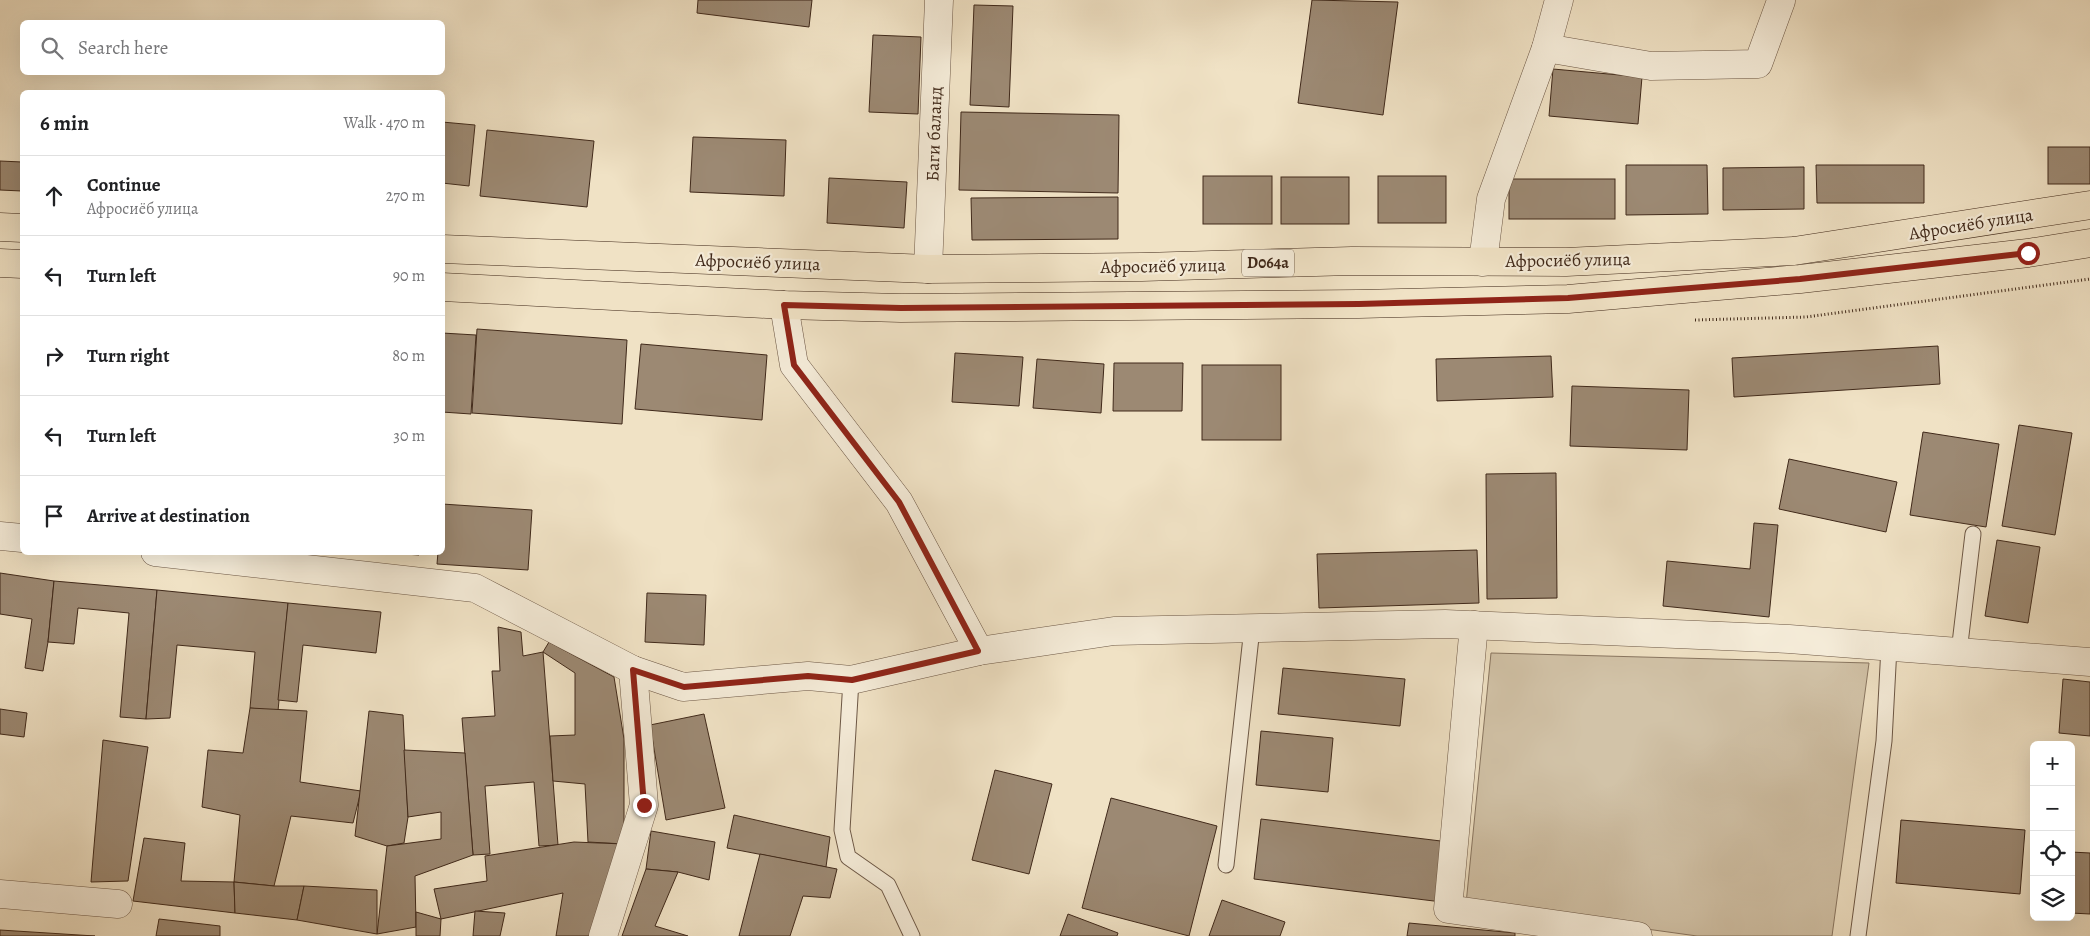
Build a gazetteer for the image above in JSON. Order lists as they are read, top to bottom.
{
  "streets": {
    "main road": ["Афросиёб улица", "D064a"],
    "street": ["Баги баланд"]
  },
  "crossings": [
    ["Баги баланд", "Афросиёб улица"]
  ],
  "page": {
    "search": "Search here",
    "heading": ["6 min", "Walk · 470 m"],
    "list": [
      ["Continue", "Афросиёб улица", "270 m"],
      ["Turn left", "90 m"],
      ["Turn right", "80 m"],
      ["Turn left", "30 m"],
      "Arrive at destination"
    ],
    "map_buttons": ["+", "−"]
  }
}
